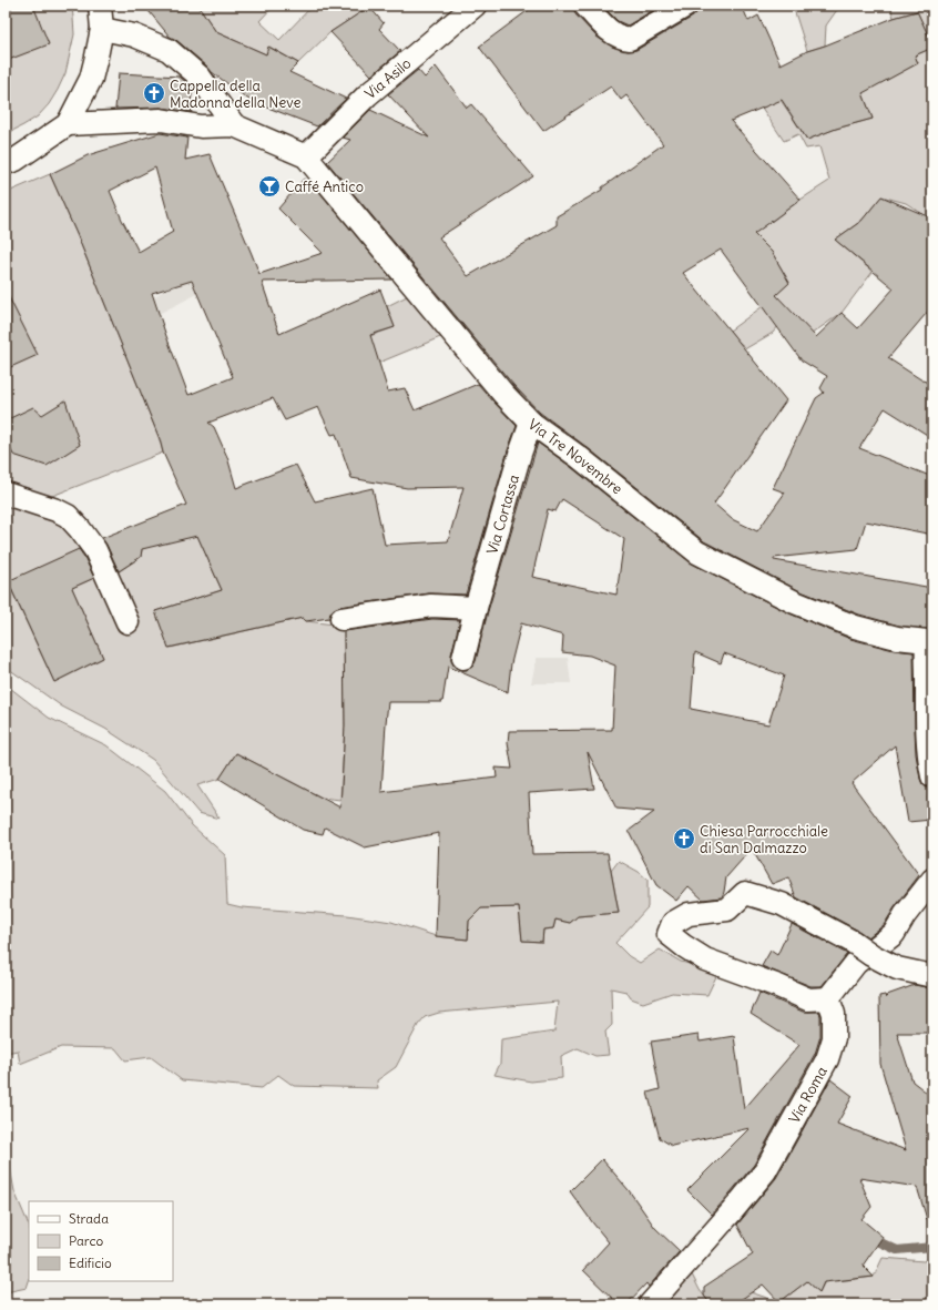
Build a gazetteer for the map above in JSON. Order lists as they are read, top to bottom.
{
  "streets": {
    "street": [
      "Via Asilo",
      "Via Tre Novembre",
      "Via Cortassa",
      "Via Roma"
    ]
  },
  "crossings": [
    ["Via Asilo", "Via Tre Novembre"],
    ["Via Tre Novembre", "Via Cortassa"]
  ],
  "places": {
    "church": ["Cappella della Madonna della Neve", "Chiesa Parrocchiale di San Dalmazzo"],
    "bar": ["Caffé Antico"]
  },
  "legend": ["Strada", "Parco", "Edificio"]
}
